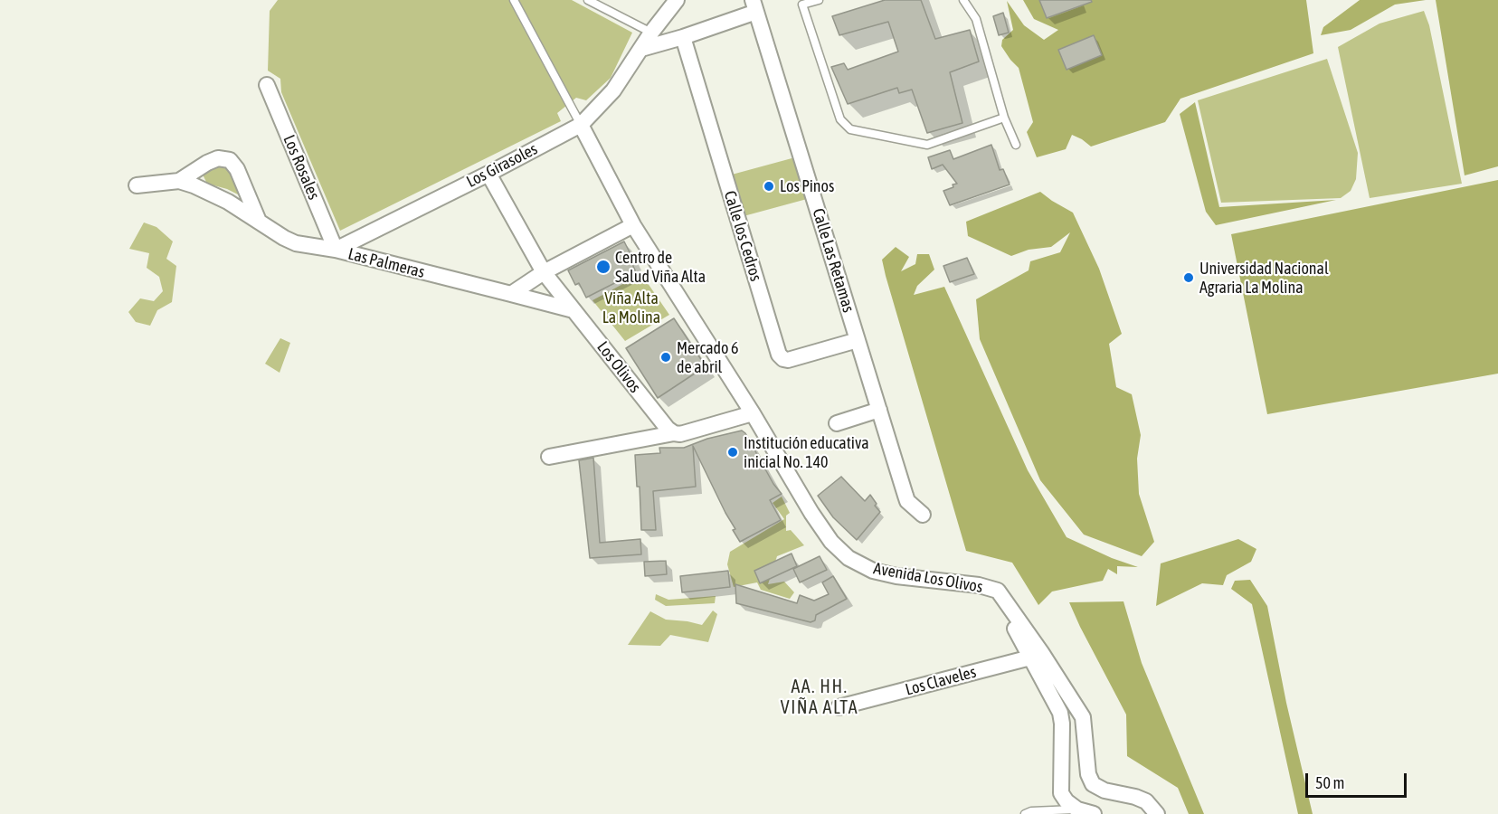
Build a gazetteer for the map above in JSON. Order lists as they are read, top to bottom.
{
  "streets": {
    "street": [
      "Los Girasoles",
      "Los Rosales",
      "Calle los Cedros",
      "Calle Las Retamas",
      "Las Palmeras",
      "Los Olivos",
      "Avenida Los Olivos",
      "Los Claveles"
    ]
  },
  "crossings": [
    ["Los Girasoles", "Los Rosales"],
    ["Los Girasoles", "Las Palmeras"],
    ["Los Girasoles", "Los Olivos"],
    ["Los Girasoles", "Avenida Los Olivos"],
    ["Los Rosales", "Las Palmeras"],
    ["Calle los Cedros", "Calle Las Retamas"],
    ["Las Palmeras", "Los Olivos"],
    ["Avenida Los Olivos", "Los Claveles"]
  ],
  "districts": ["AA. HH. VIÑA ALTA"],
  "parks": ["Viña Alta La Molina"],
  "places": [
    "Los Pinos",
    "Centro de Salud Viña Alta",
    "Universidad Nacional Agraria La Molina",
    "Mercado 6 de abril",
    "Institución educativa inicial No. 140"
  ],
  "scale_bar": "50 m"
}
